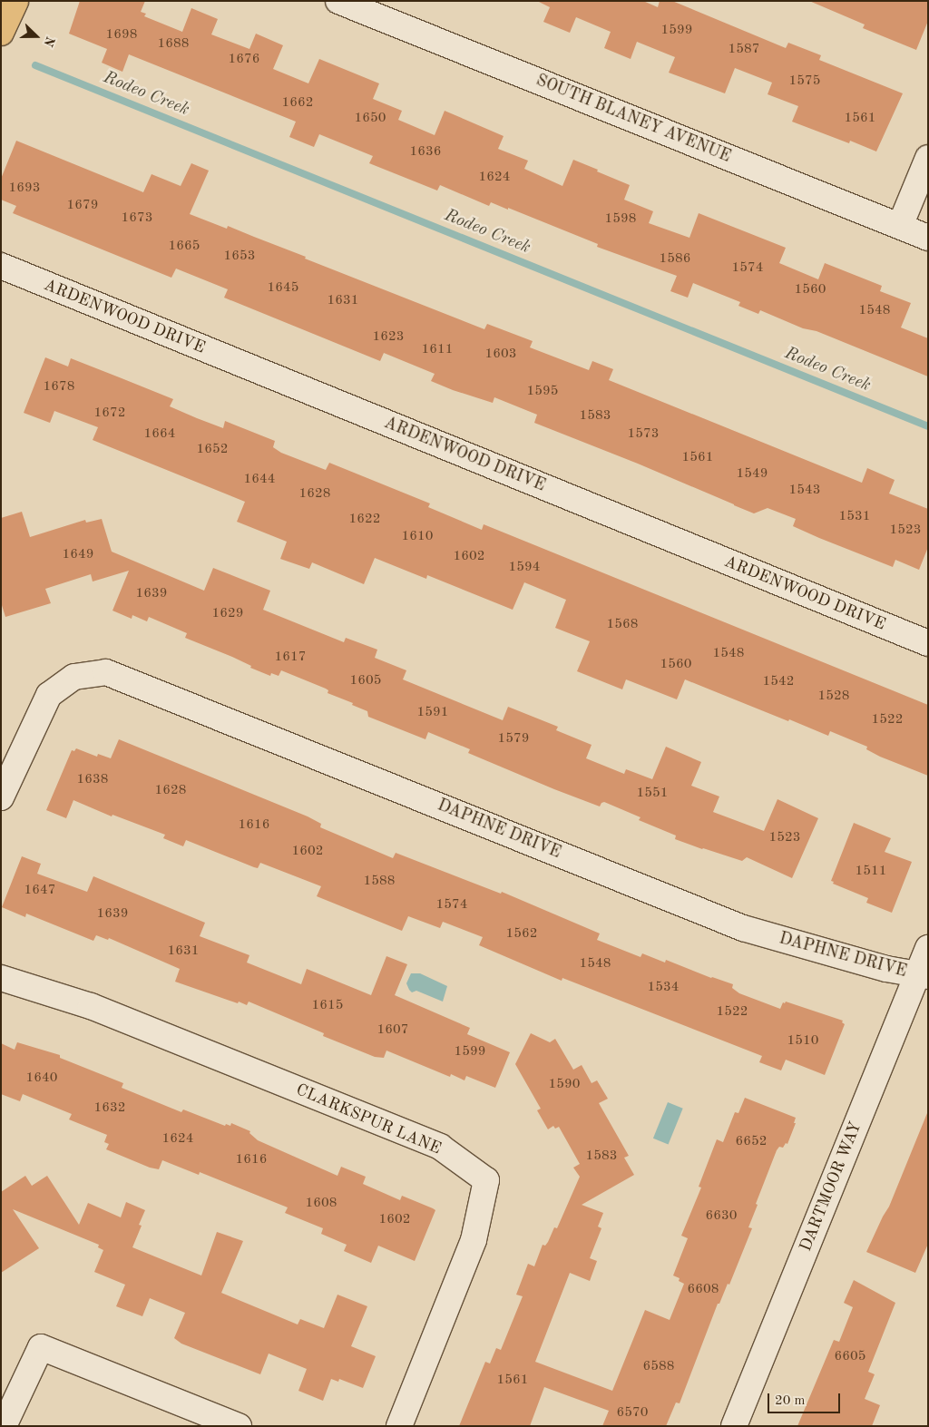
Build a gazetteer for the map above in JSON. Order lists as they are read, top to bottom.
{
  "streets": {
    "street": [
      "SOUTH BLANEY AVENUE",
      "ARDENWOOD DRIVE",
      "DAPHNE DRIVE",
      "CLARKSPUR LANE",
      "DARTMOOR WAY"
    ]
  },
  "crossings": [
    ["DAPHNE DRIVE", "DARTMOOR WAY"]
  ],
  "water": ["Rodeo Creek"],
  "house_numbers": [
    "1599",
    "1698",
    "1688",
    "1587",
    "1676",
    "1575",
    "1662",
    "1650",
    "1561",
    "1636",
    "1624",
    "1693",
    "1679",
    "1673",
    "1598",
    "1665",
    "1653",
    "1586",
    "1574",
    "1645",
    "1560",
    "1631",
    "1548",
    "1623",
    "1611",
    "1603",
    "1678",
    "1595",
    "1672",
    "1583",
    "1664",
    "1573",
    "1652",
    "1561",
    "1549",
    "1644",
    "1543",
    "1628",
    "1531",
    "1622",
    "1523",
    "1610",
    "1649",
    "1602",
    "1594",
    "1639",
    "1629",
    "1568",
    "1548",
    "1617",
    "1560",
    "1605",
    "1542",
    "1528",
    "1591",
    "1522",
    "1579",
    "1638",
    "1628",
    "1551",
    "1616",
    "1523",
    "1602",
    "1511",
    "1588",
    "1647",
    "1574",
    "1639",
    "1562",
    "1631",
    "1548",
    "1534",
    "1615",
    "1522",
    "1607",
    "1510",
    "1599",
    "1640",
    "1590",
    "1632",
    "1624",
    "6652",
    "1583",
    "1616",
    "1608",
    "6630",
    "1602",
    "6608",
    "6605",
    "6588",
    "1561",
    "6570"
  ],
  "scale_bar": "20 m",
  "north": "right"
}
